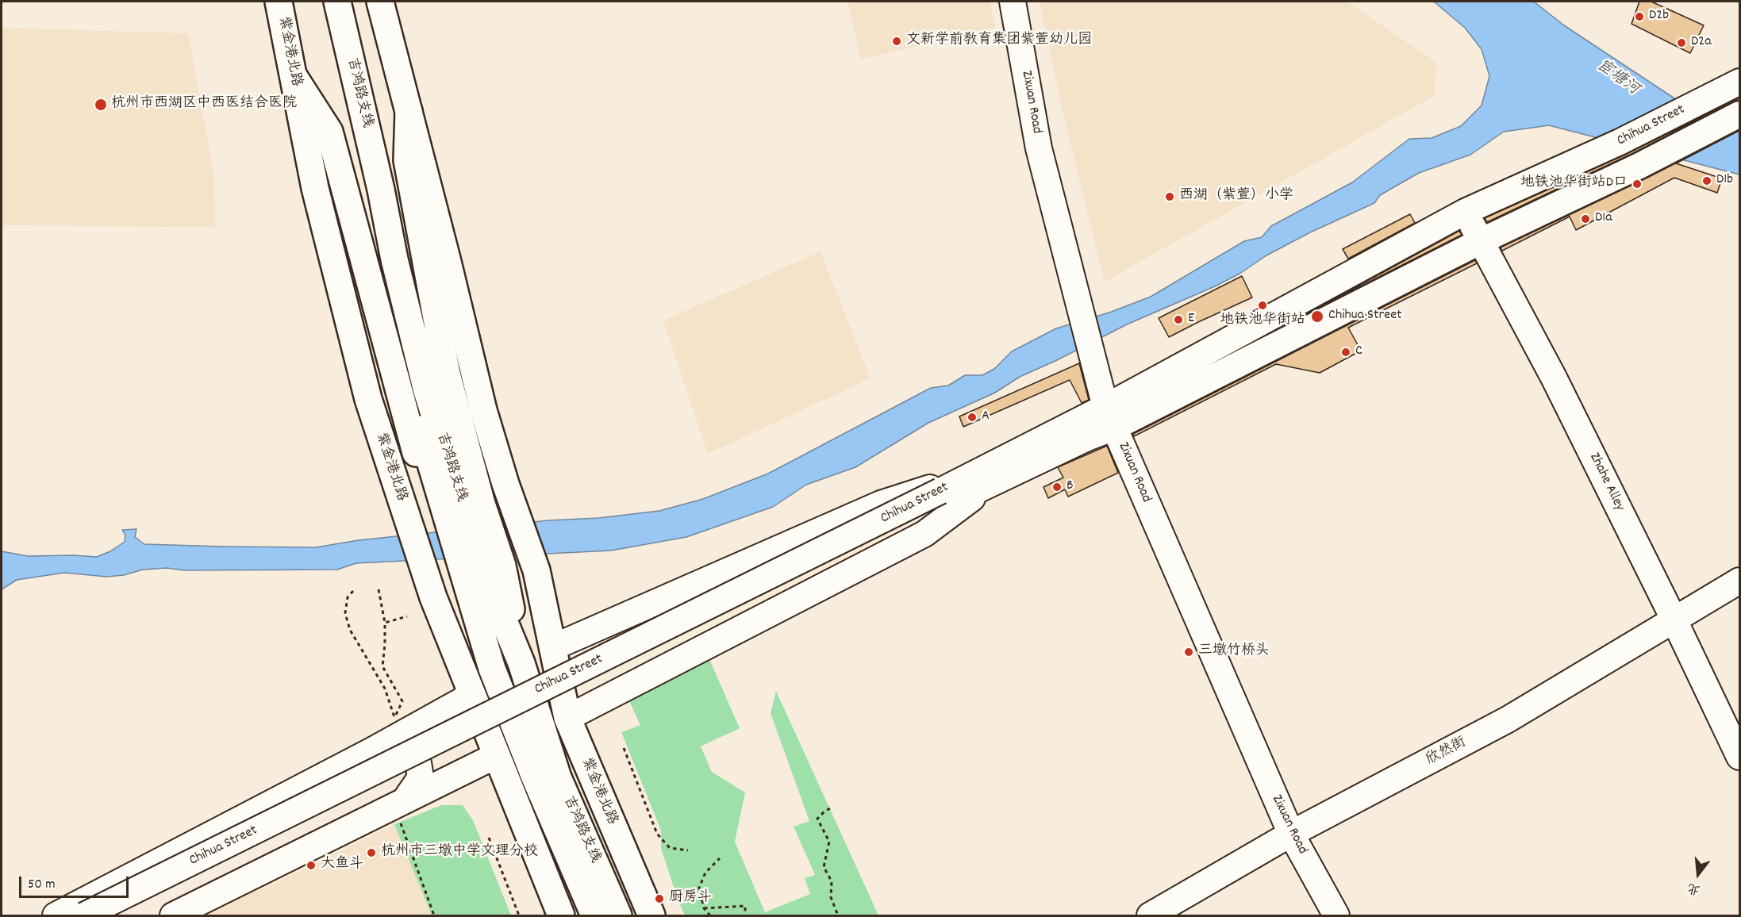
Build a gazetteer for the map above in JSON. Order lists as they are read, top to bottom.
{
  "streets": {
    "main road": [
      "紫金港北路",
      "吉鸿路支线",
      "Zixuan Road",
      "Chihua Street",
      "Zhahe Alley",
      "欣然街"
    ]
  },
  "crossings": [
    ["紫金港北路", "吉鸿路支线"],
    ["Zixuan Road", "Chihua Street"],
    ["Zixuan Road", "欣然街"],
    ["Chihua Street", "Zhahe Alley"],
    ["Zhahe Alley", "欣然街"]
  ],
  "water": ["宦塘河"],
  "places": [
    "D2b",
    "文新学前教育集团紫萱幼儿园",
    "D2a",
    "杭州市西湖区中西医结合医院",
    "D1b",
    "地铁池华街站D口",
    "西湖（紫萱）小学",
    "D1a",
    "地铁池华街站",
    "Chihua Street",
    "E",
    "C",
    "A",
    "B",
    "三墩竹桥头",
    "杭州市三墩中学文理分校",
    "大鱼斗",
    "厨房斗"
  ],
  "scale_bar": "50 m",
  "north": "bottom"
}
